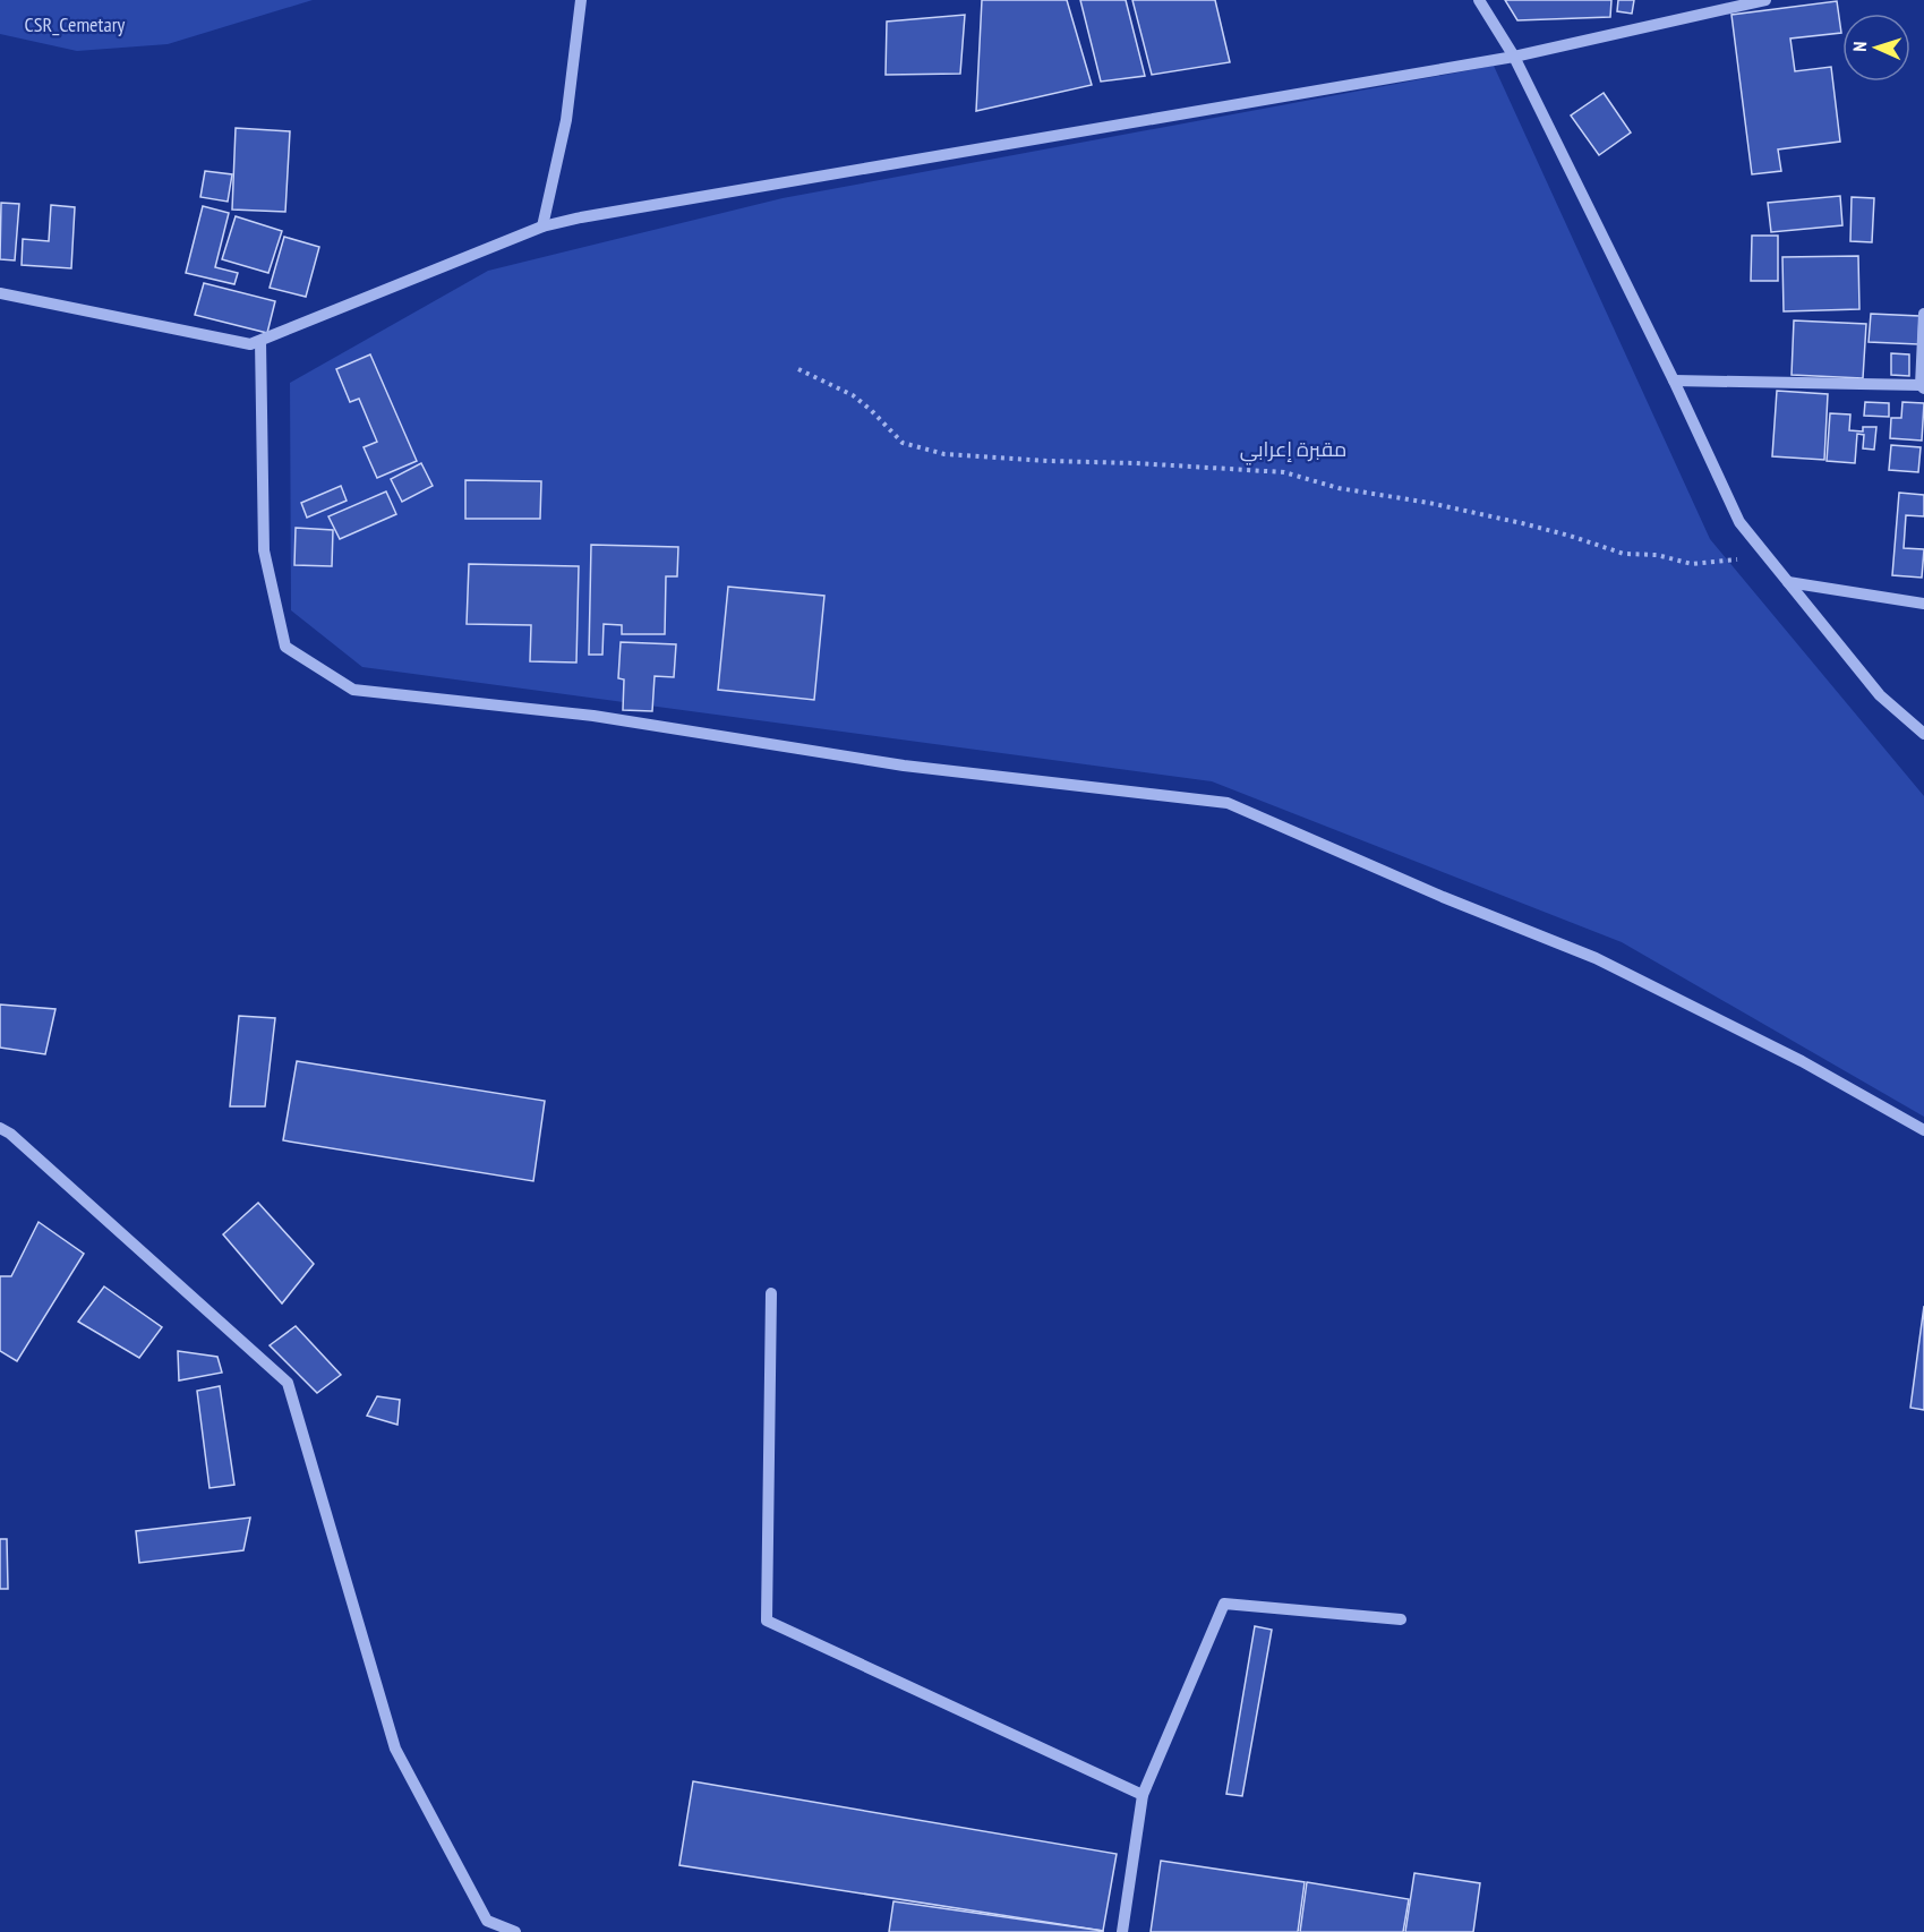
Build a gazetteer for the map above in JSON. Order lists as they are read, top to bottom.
{
  "parks": ["CSR_Cemetary", "مقبرة إعرابي"],
  "north": "left"
}
